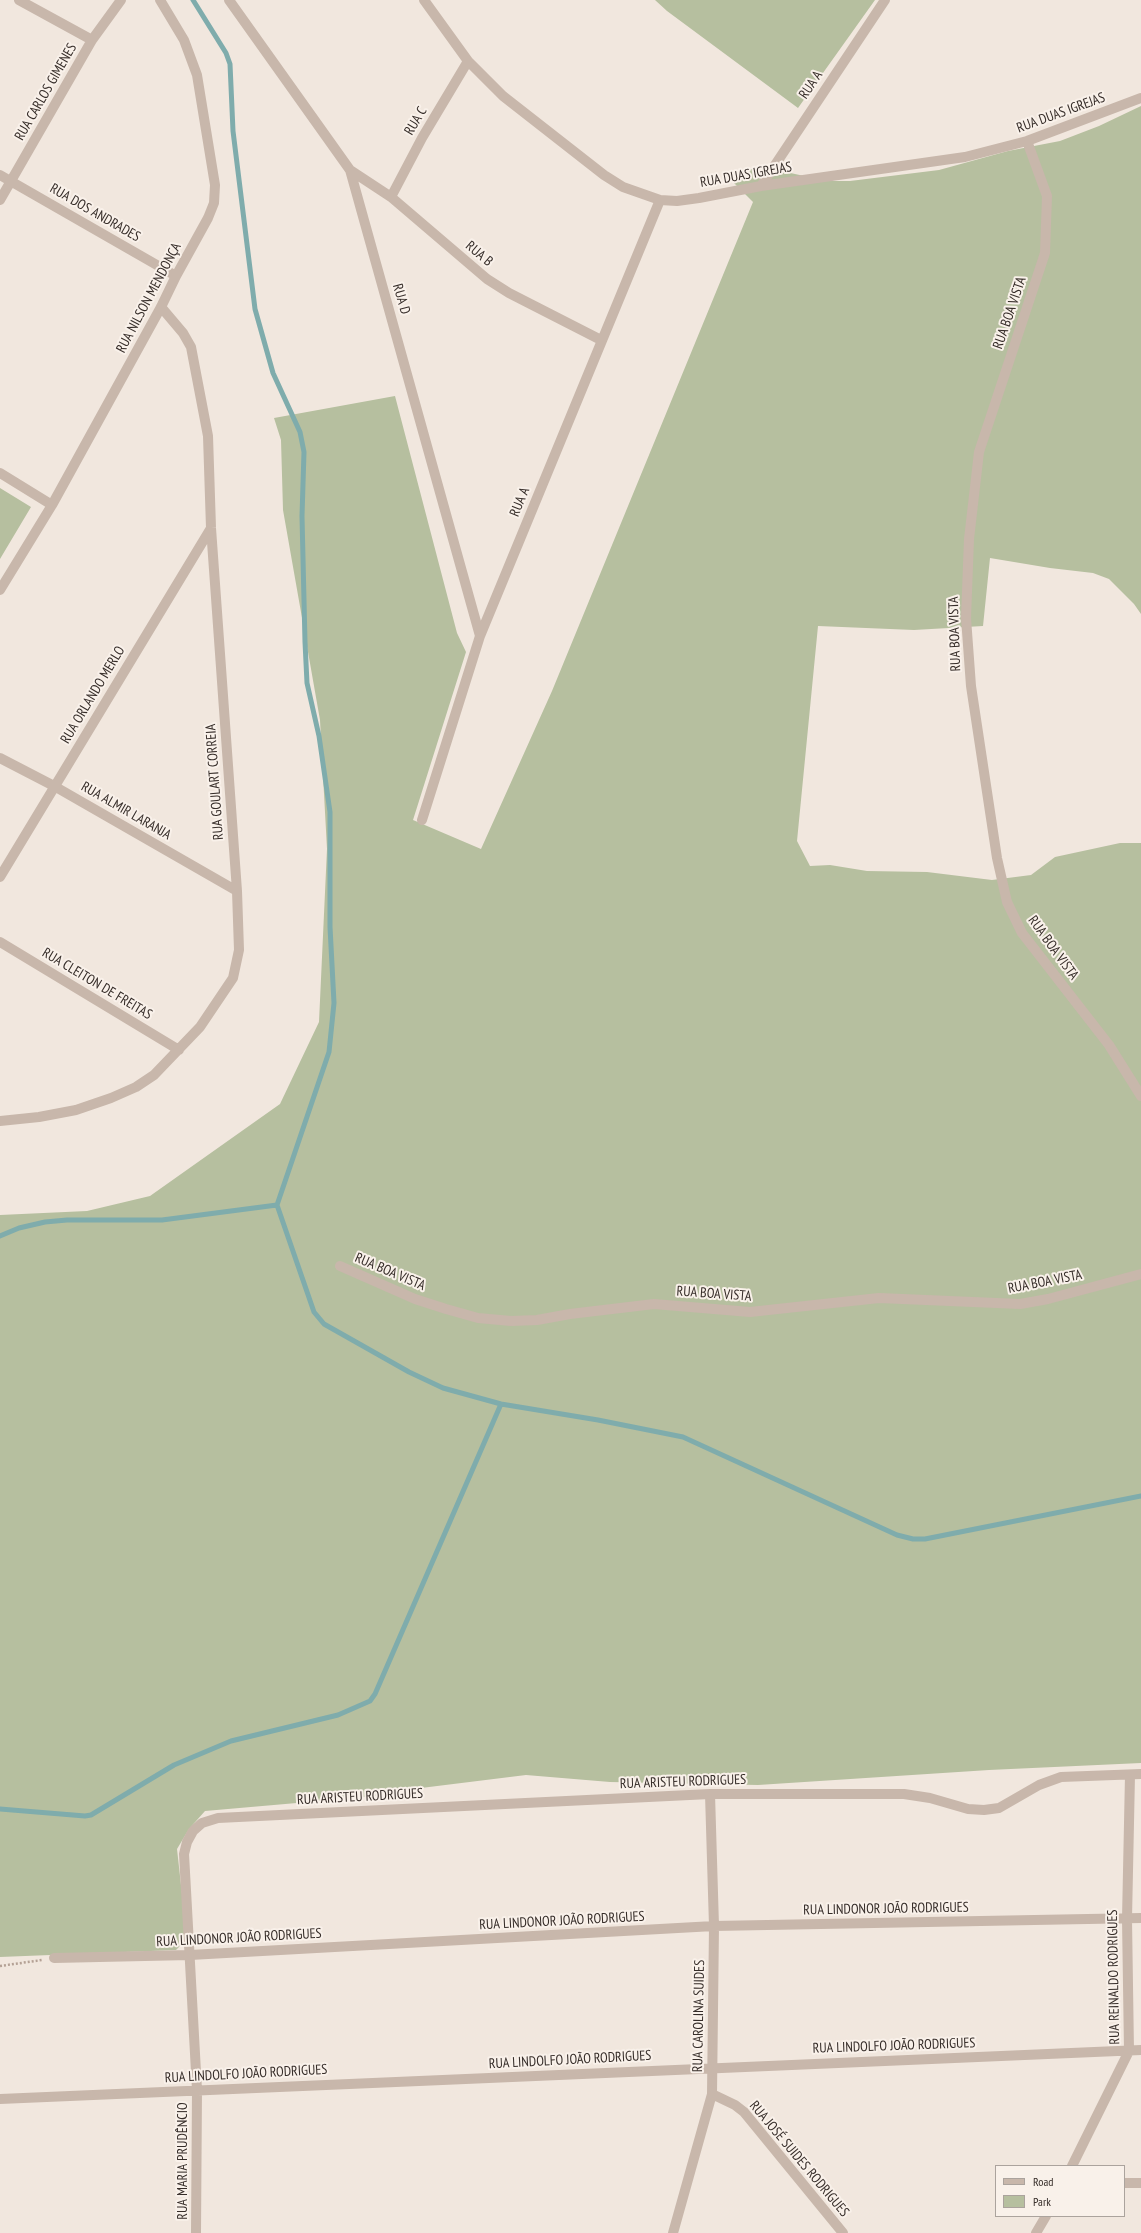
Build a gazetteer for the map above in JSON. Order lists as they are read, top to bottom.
{
  "streets": {
    "street": [
      "RUA A",
      "RUA CARLOS GIMENES",
      "RUA DUAS IGREJAS",
      "RUA C",
      "RUA DOS ANDRADES",
      "RUA B",
      "RUA NILSON MENDONÇA",
      "RUA D",
      "RUA BOA VISTA",
      "RUA ORLANDO MERLO",
      "RUA GOULART CORREIA",
      "RUA ALMIR LARANJA",
      "RUA CLEITON DE FREITAS",
      "RUA ARISTEU RODRIGUES",
      "RUA LINDONOR JOÃO RODRIGUES",
      "RUA REINALDO RODRIGUES",
      "RUA CAROLINA SUIDES",
      "RUA LINDOLFO JOÃO RODRIGUES",
      "RUA JOSÉ SUIDES RODRIGUES",
      "RUA MARIA PRUDÊNCIO"
    ]
  },
  "crossings": [
    ["RUA A", "RUA DUAS IGREJAS"],
    ["RUA A", "RUA B"],
    ["RUA A", "RUA D"],
    ["RUA CARLOS GIMENES", "RUA DOS ANDRADES"],
    ["RUA DUAS IGREJAS", "RUA C"],
    ["RUA DUAS IGREJAS", "RUA BOA VISTA"],
    ["RUA C", "RUA B"],
    ["RUA DOS ANDRADES", "RUA NILSON MENDONÇA"],
    ["RUA B", "RUA D"],
    ["RUA NILSON MENDONÇA", "RUA GOULART CORREIA"],
    ["RUA ORLANDO MERLO", "RUA GOULART CORREIA"],
    ["RUA ORLANDO MERLO", "RUA ALMIR LARANJA"],
    ["RUA GOULART CORREIA", "RUA ALMIR LARANJA"],
    ["RUA GOULART CORREIA", "RUA CLEITON DE FREITAS"],
    ["RUA ARISTEU RODRIGUES", "RUA REINALDO RODRIGUES"],
    ["RUA ARISTEU RODRIGUES", "RUA CAROLINA SUIDES"],
    ["RUA ARISTEU RODRIGUES", "RUA MARIA PRUDÊNCIO"],
    ["RUA LINDONOR JOÃO RODRIGUES", "RUA REINALDO RODRIGUES"],
    ["RUA LINDONOR JOÃO RODRIGUES", "RUA CAROLINA SUIDES"],
    ["RUA LINDONOR JOÃO RODRIGUES", "RUA MARIA PRUDÊNCIO"],
    ["RUA REINALDO RODRIGUES", "RUA LINDOLFO JOÃO RODRIGUES"],
    ["RUA CAROLINA SUIDES", "RUA LINDOLFO JOÃO RODRIGUES"],
    ["RUA CAROLINA SUIDES", "RUA JOSÉ SUIDES RODRIGUES"],
    ["RUA LINDOLFO JOÃO RODRIGUES", "RUA MARIA PRUDÊNCIO"]
  ],
  "legend": ["Road", "Park"]
}
